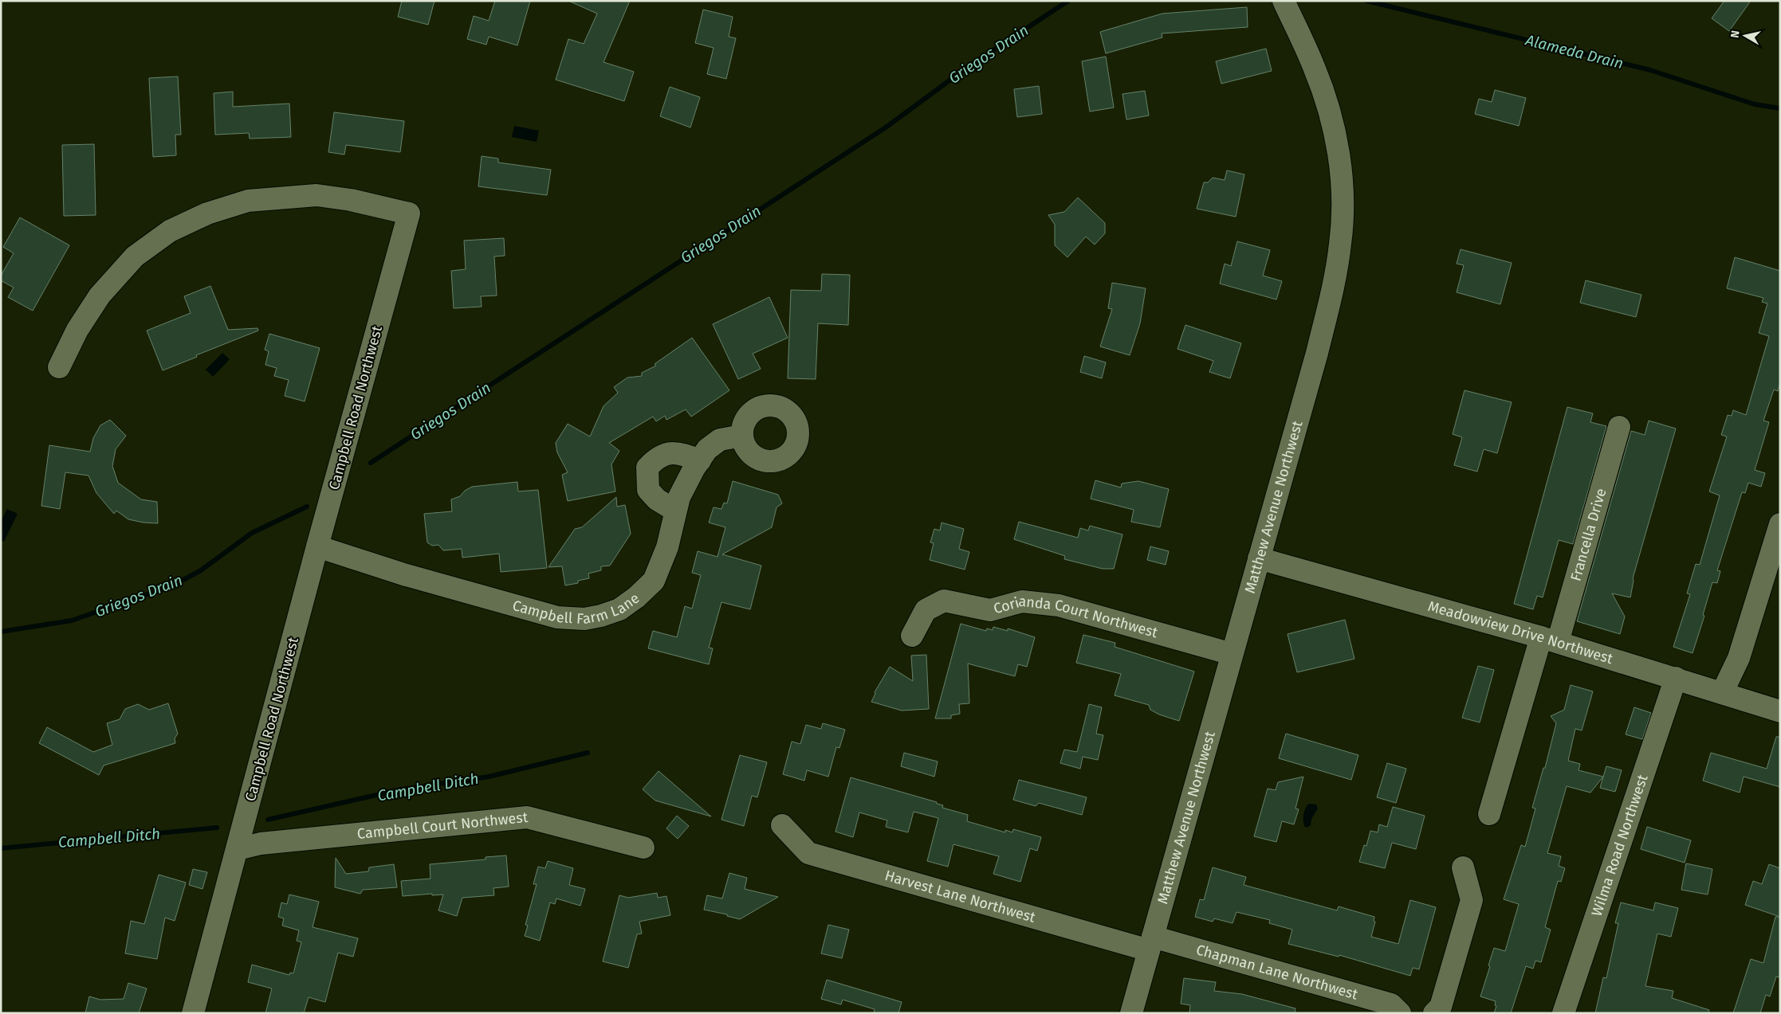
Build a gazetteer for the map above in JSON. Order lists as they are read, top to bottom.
{
  "streets": {
    "street": [
      "Campbell Road Northwest",
      "Matthew Avenue Northwest",
      "Francella Drive",
      "Campbell Farm Lane",
      "Corianda Court Northwest",
      "Meadowview Drive Northwest",
      "Campbell Court Northwest",
      "Wilma Road Northwest",
      "Harvest Lane Northwest",
      "Chapman Lane Northwest"
    ]
  },
  "crossings": [
    ["Campbell Road Northwest", "Campbell Farm Lane"],
    ["Campbell Road Northwest", "Campbell Court Northwest"],
    ["Matthew Avenue Northwest", "Corianda Court Northwest"],
    ["Matthew Avenue Northwest", "Meadowview Drive Northwest"],
    ["Matthew Avenue Northwest", "Harvest Lane Northwest"],
    ["Matthew Avenue Northwest", "Chapman Lane Northwest"],
    ["Francella Drive", "Meadowview Drive Northwest"],
    ["Meadowview Drive Northwest", "Wilma Road Northwest"],
    ["Harvest Lane Northwest", "Chapman Lane Northwest"]
  ],
  "water": ["Alameda Drain", "Griegos Drain", "Campbell Ditch"],
  "north": "left"
}
